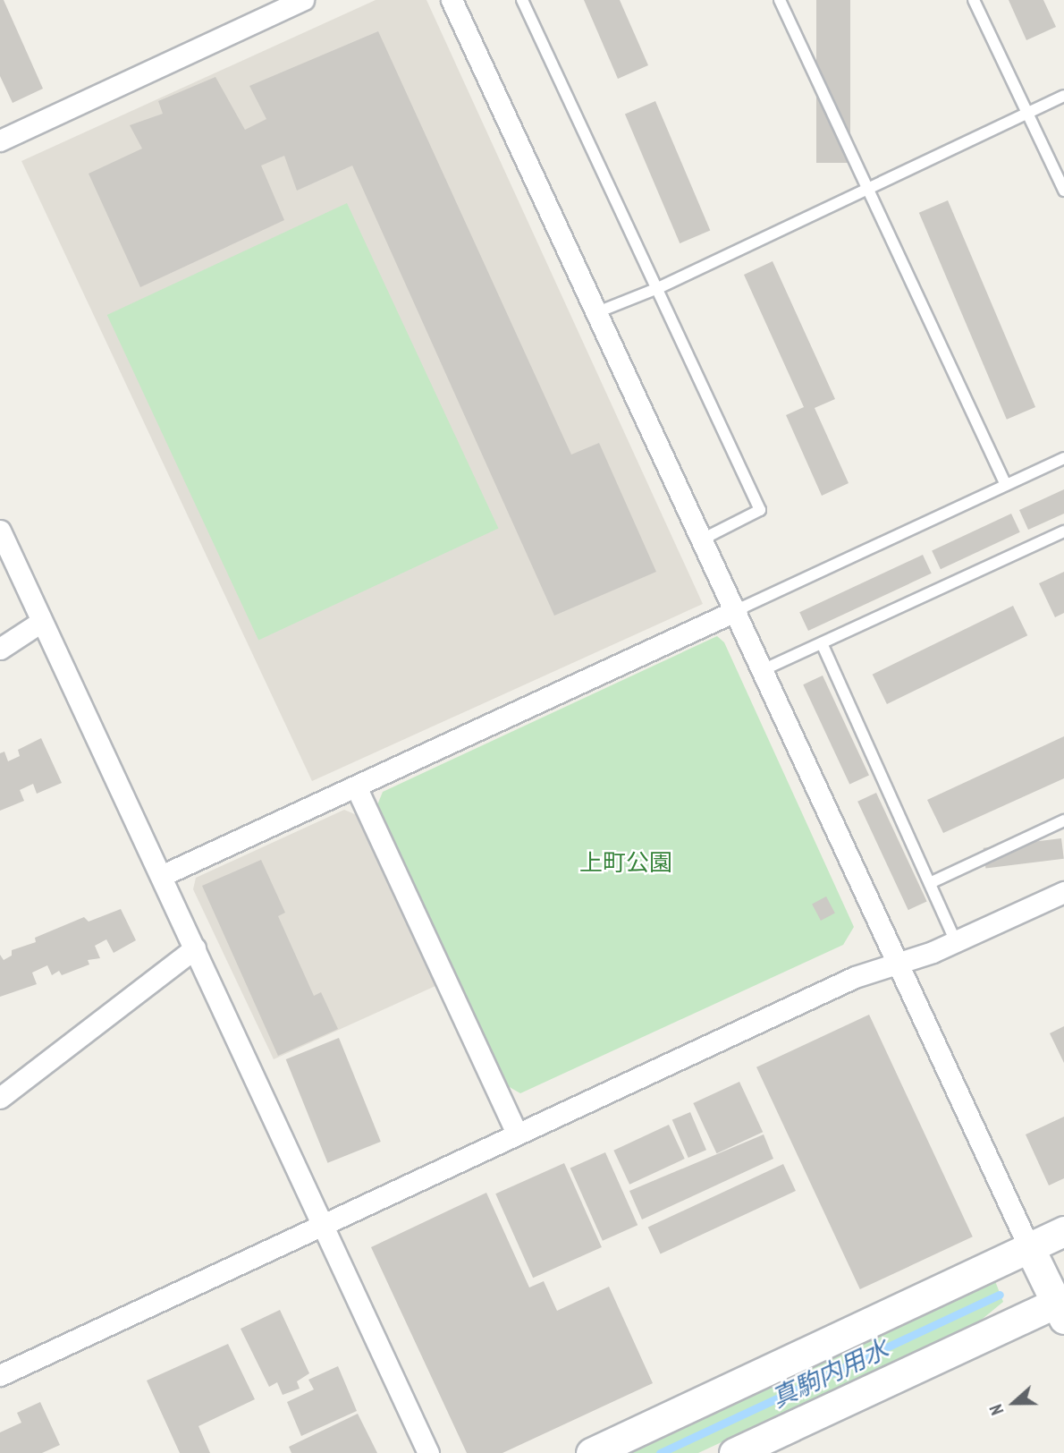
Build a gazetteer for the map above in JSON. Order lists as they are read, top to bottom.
{
  "water": ["真駒内用水"],
  "parks": ["上町公園"],
  "north": "left"
}
